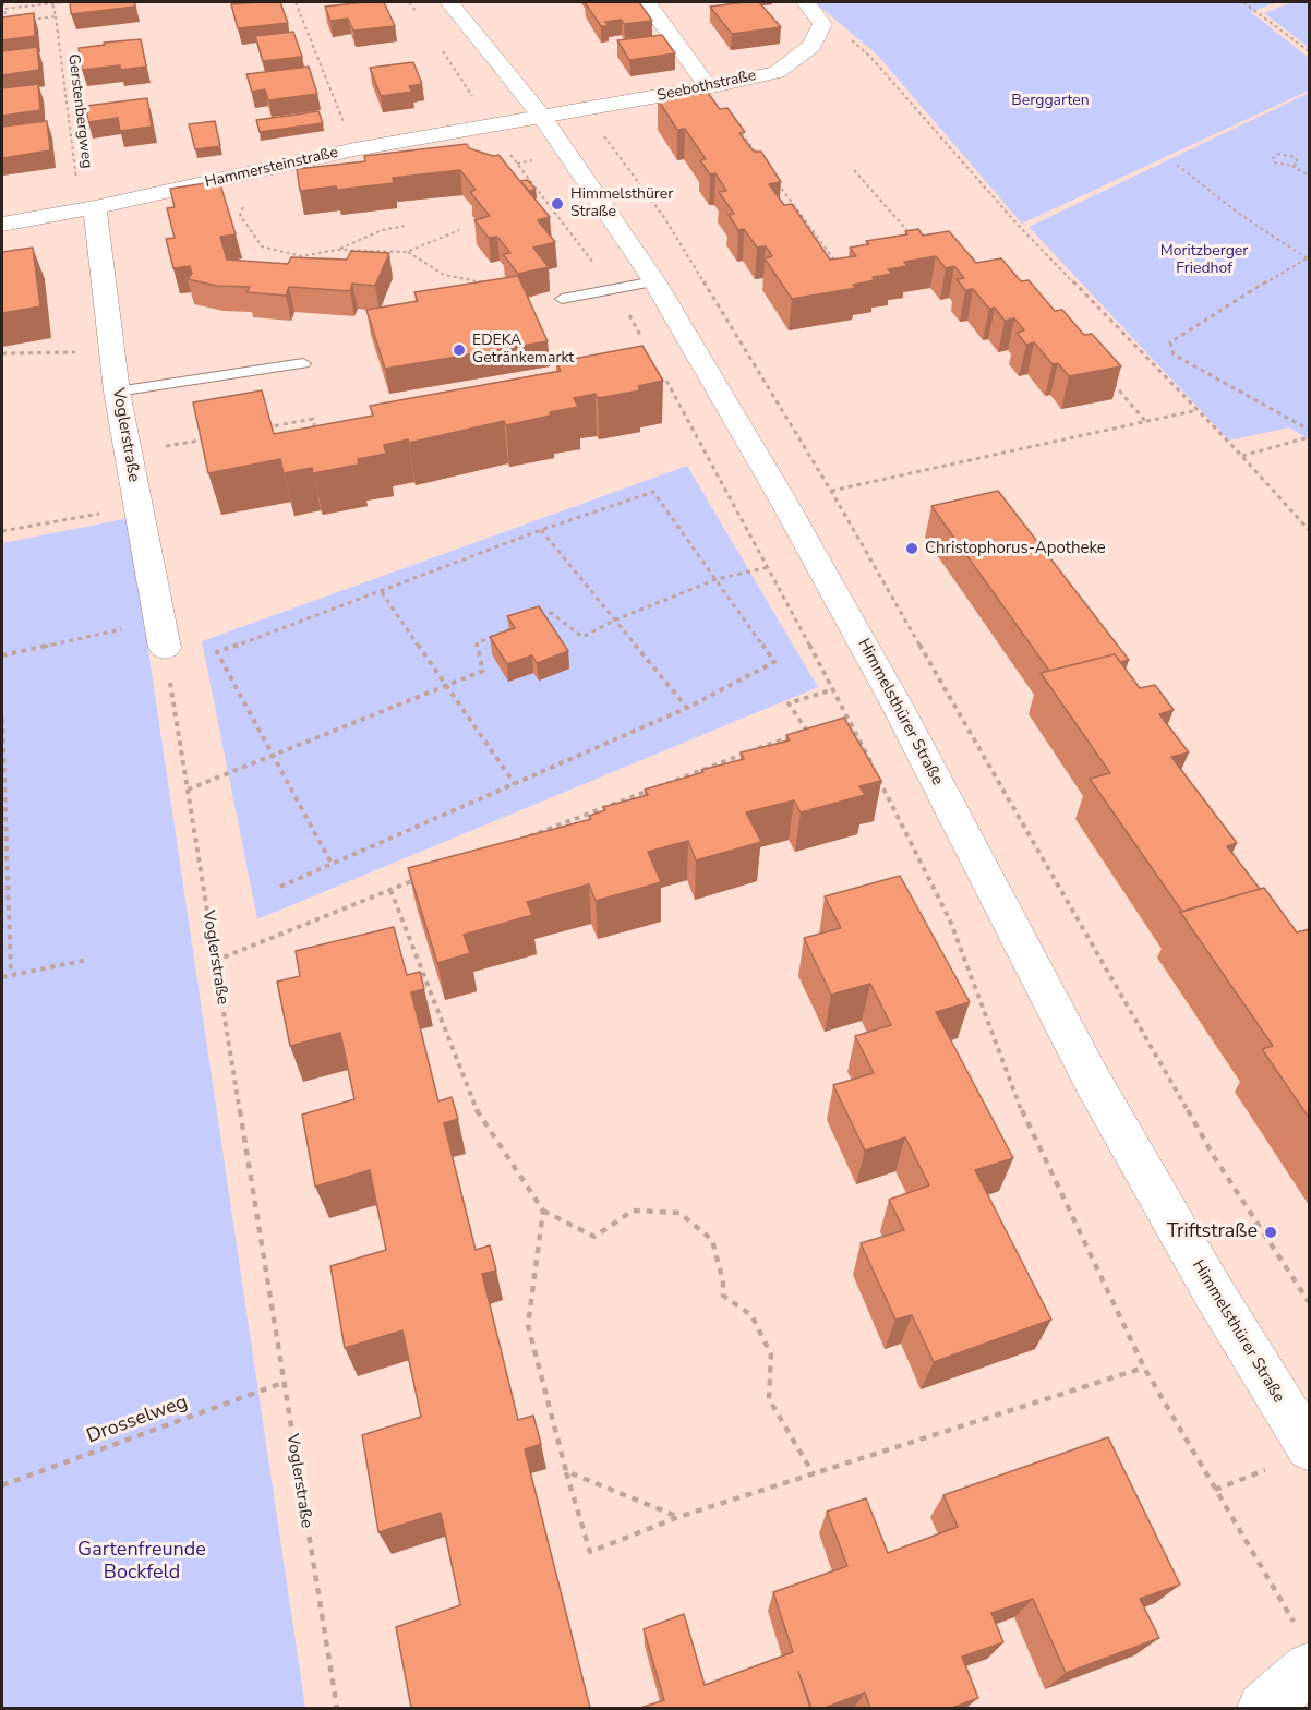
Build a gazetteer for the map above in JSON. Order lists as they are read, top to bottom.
{
  "streets": {
    "street": [
      "Seebothstraße",
      "Hammersteinstraße",
      "Voglerstraße",
      "Himmelsthürer Straße"
    ],
    "path": ["Gerstenbergweg", "Drosselweg"]
  },
  "crossings": [
    ["Seebothstraße", "Hammersteinstraße"],
    ["Seebothstraße", "Himmelsthürer Straße"],
    ["Gerstenbergweg", "Hammersteinstraße"],
    ["Gerstenbergweg", "Voglerstraße"],
    ["Hammersteinstraße", "Voglerstraße"],
    ["Hammersteinstraße", "Himmelsthürer Straße"],
    ["Voglerstraße", "Drosselweg"]
  ],
  "parks": ["Berggarten", "Moritzberger Friedhof", "Gartenfreunde Bockfeld"],
  "places": [
    "Himmelsthürer Straße",
    "EDEKA Getränkemarkt",
    "Christophorus-Apotheke",
    "Triftstraße"
  ]
}
